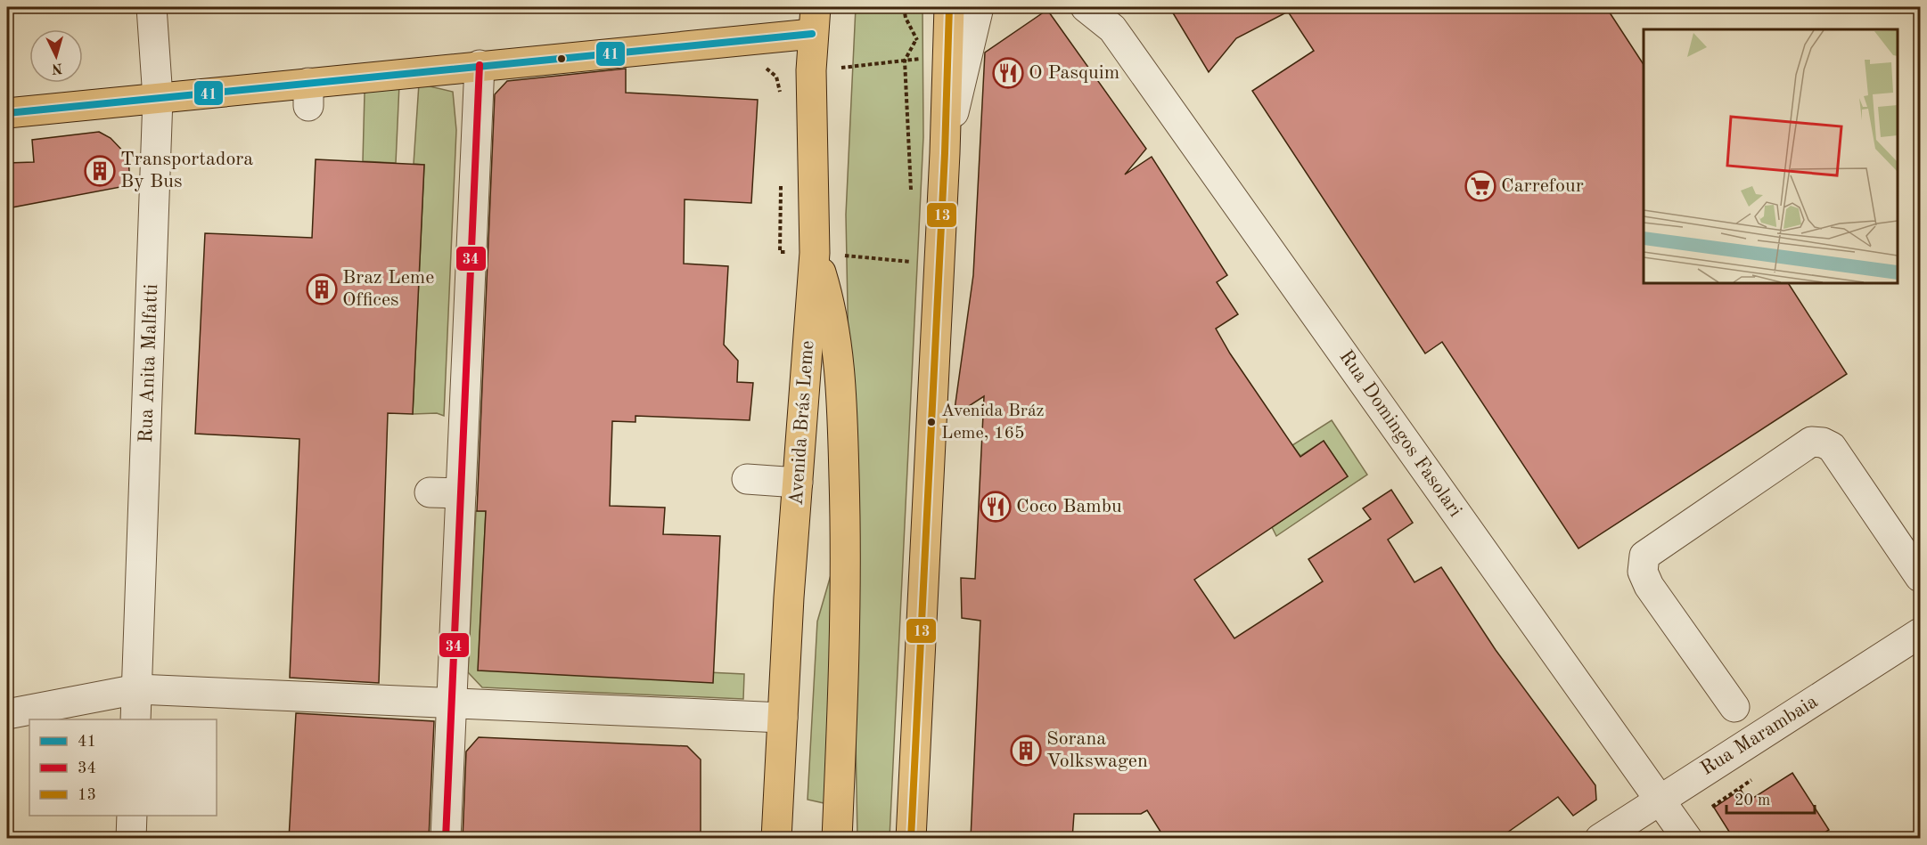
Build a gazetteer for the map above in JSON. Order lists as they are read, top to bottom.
{
  "streets": {
    "main road": ["Avenida Brás Leme"],
    "street": ["Rua Anita Malfatti", "Rua Domingos Fasolari", "Rua Marambaia"]
  },
  "crossings": [
    ["Rua Domingos Fasolari", "Rua Marambaia"]
  ],
  "places": {
    "restaurant": ["O Pasquim", "Coco Bambu"],
    "building": ["Transportadora By Bus", "Braz Leme Offices", "Sorana Volkswagen"],
    "supermarket": ["Carrefour"],
    "other": ["Avenida Bráz Leme, 165"]
  },
  "lines": ["transit line 13", "transit line 41", "transit line 34"],
  "legend": ["41", "34", "13"],
  "scale_bar": "20 m",
  "north": "bottom"
}
